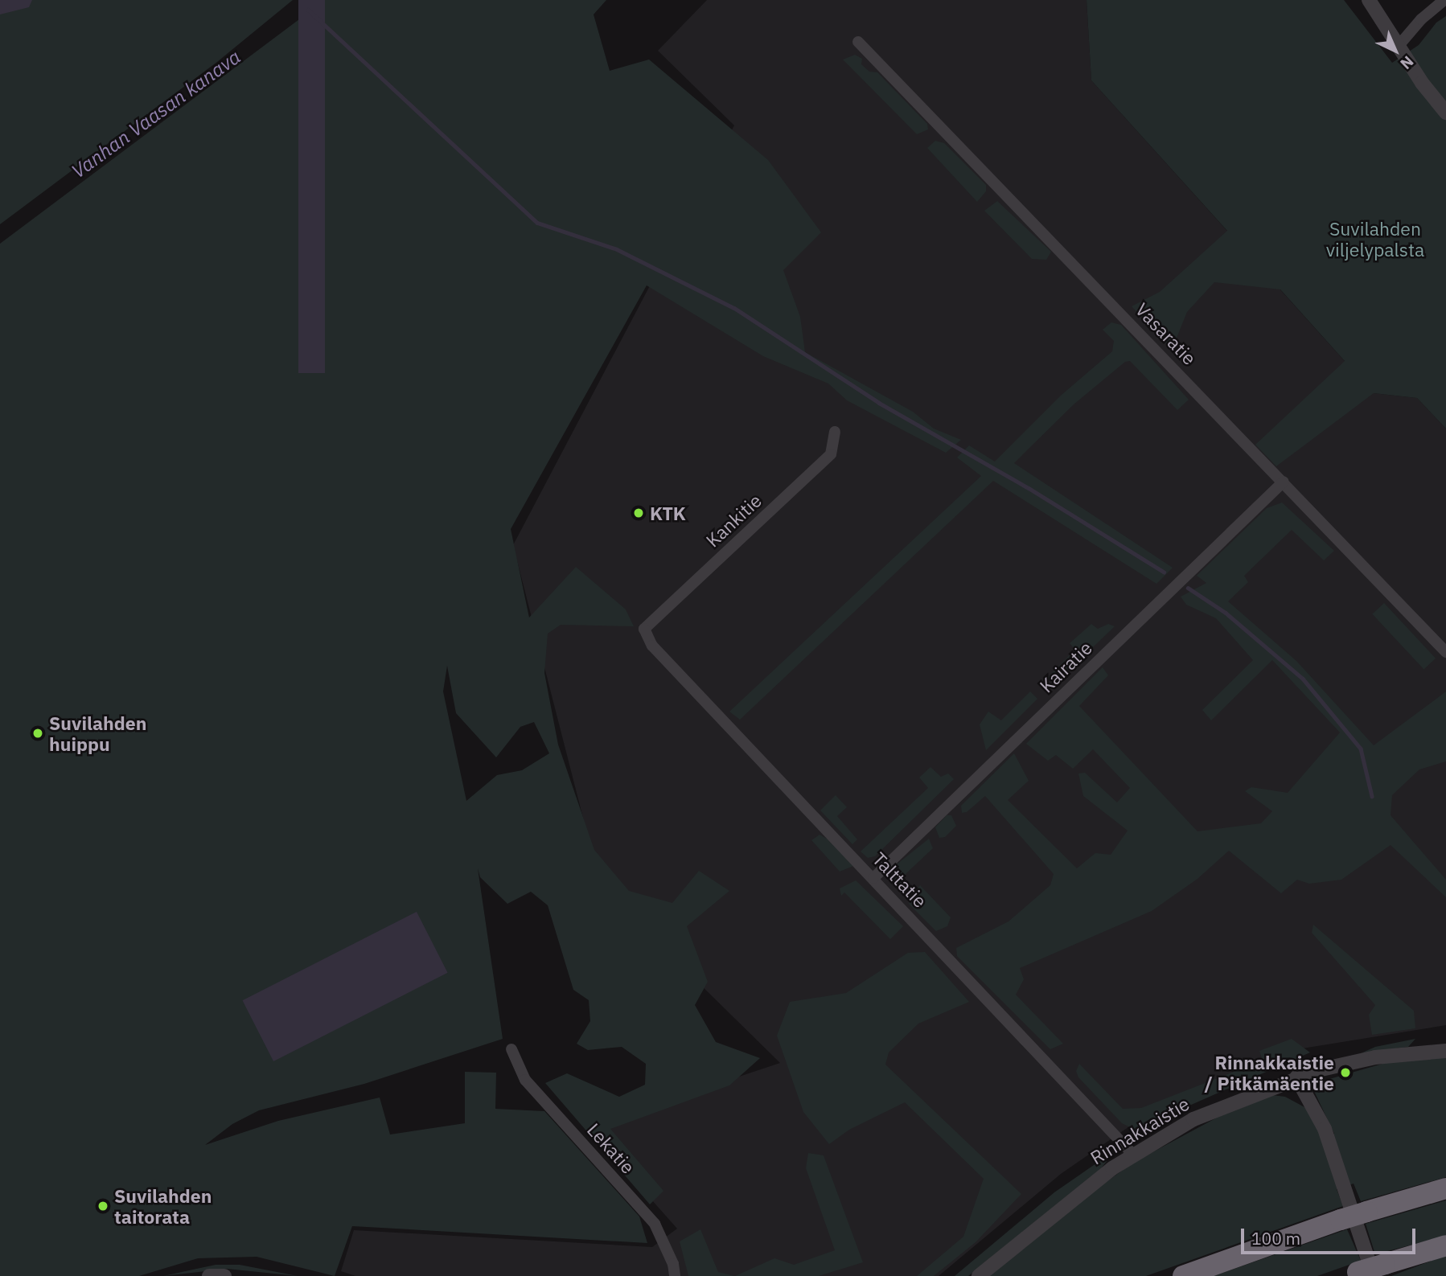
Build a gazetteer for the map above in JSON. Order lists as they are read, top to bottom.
{
  "streets": {
    "street": [
      "Vasaratie",
      "Kankitie",
      "Kairatie",
      "Talttatie",
      "Rinnakkaistie",
      "Lekatie"
    ]
  },
  "crossings": [
    ["Vasaratie", "Kairatie"],
    ["Kankitie", "Talttatie"],
    ["Kairatie", "Talttatie"],
    ["Talttatie", "Rinnakkaistie"]
  ],
  "water": ["Vanhan Vaasan kanava"],
  "parks": ["Suvilahden viljelypalsta"],
  "places": [
    "KTK",
    "Suvilahden huippu",
    "Rinnakkaistie / Pitkämäentie",
    "Suvilahden taitorata"
  ],
  "scale_bar": "100 m",
  "north": "bottom right"
}
